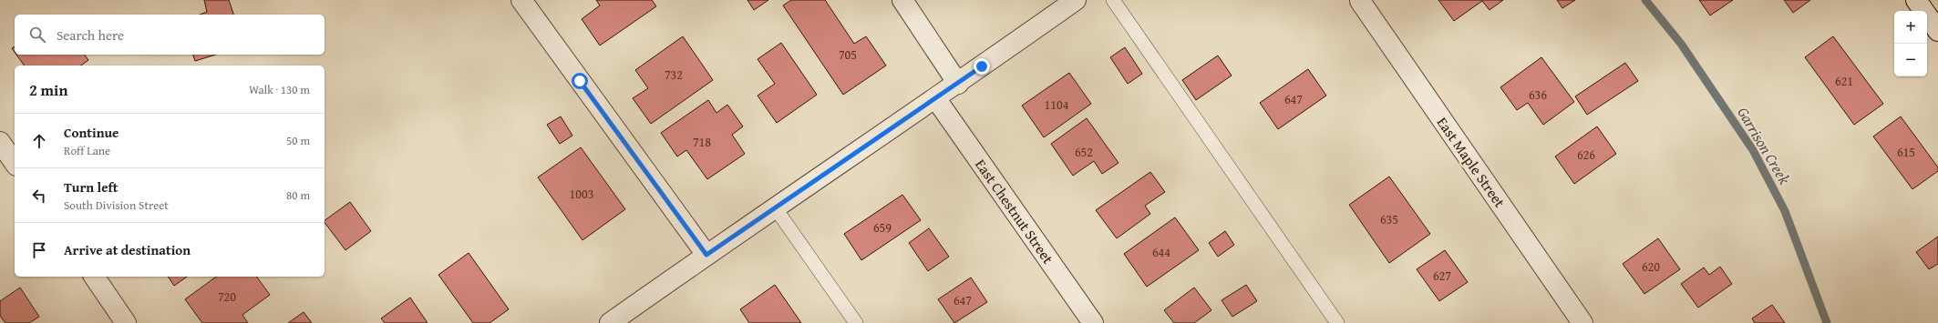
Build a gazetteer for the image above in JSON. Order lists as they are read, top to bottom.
{
  "streets": {
    "street": ["East Maple Street", "East Chestnut Street"]
  },
  "water": ["Garrison Creek"],
  "house_numbers": [
    "705",
    "732",
    "621",
    "636",
    "647",
    "1104",
    "718",
    "652",
    "615",
    "626",
    "1003",
    "635",
    "659",
    "644",
    "620",
    "627",
    "720",
    "647"
  ],
  "page": {
    "map_buttons": ["+", "−"],
    "search": "Search here",
    "heading": ["2 min", "Walk · 130 m"],
    "list": [
      ["Continue", "Roff Lane", "50 m"],
      ["Turn left", "South Division Street", "80 m"],
      "Arrive at destination"
    ]
  }
}
